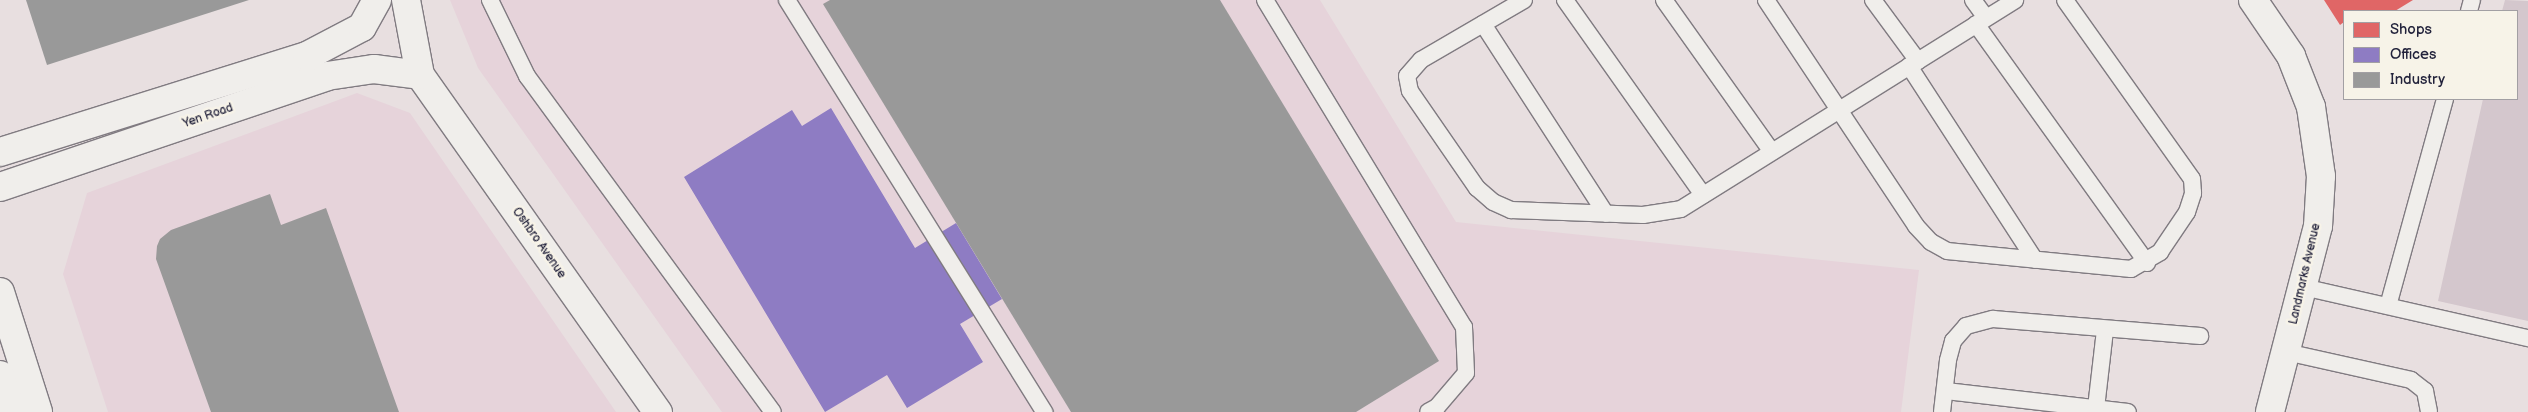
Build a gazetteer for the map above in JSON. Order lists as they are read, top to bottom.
{
  "streets": {
    "street": ["Yen Road", "Oshbro Avenue", "Landmarks Avenue"]
  },
  "crossings": [
    ["Yen Road", "Oshbro Avenue"]
  ],
  "legend": ["Shops", "Offices", "Industry"]
}
